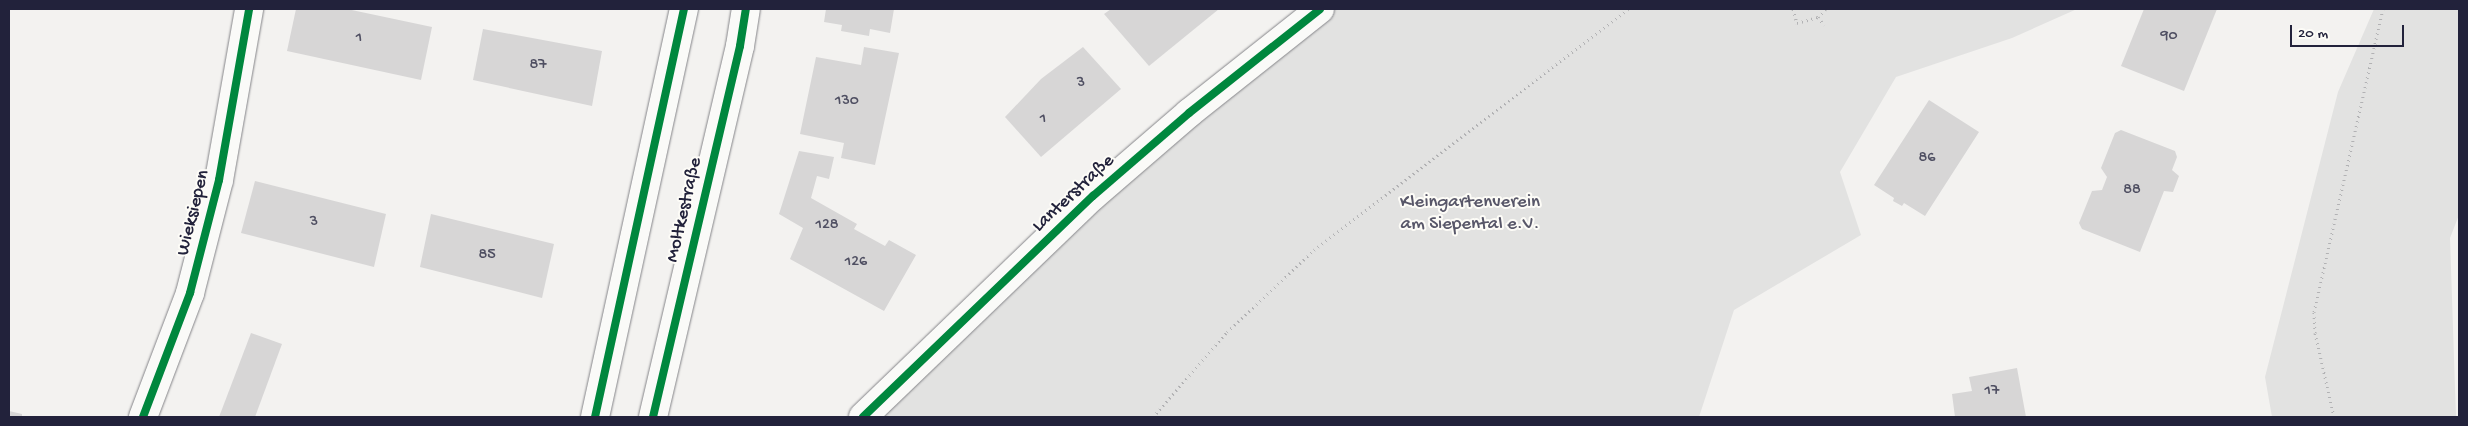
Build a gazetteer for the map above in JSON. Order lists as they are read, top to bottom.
{
  "streets": {
    "street": ["Lanterstraße", "Moltkestraße", "Wieksiepen"]
  },
  "parks": ["Kleingartenverein am Siepental e.V."],
  "house_numbers": [
    "90",
    "1",
    "87",
    "3",
    "130",
    "1",
    "86",
    "88",
    "3",
    "128",
    "85",
    "126",
    "17"
  ],
  "scale_bar": "20 m"
}
